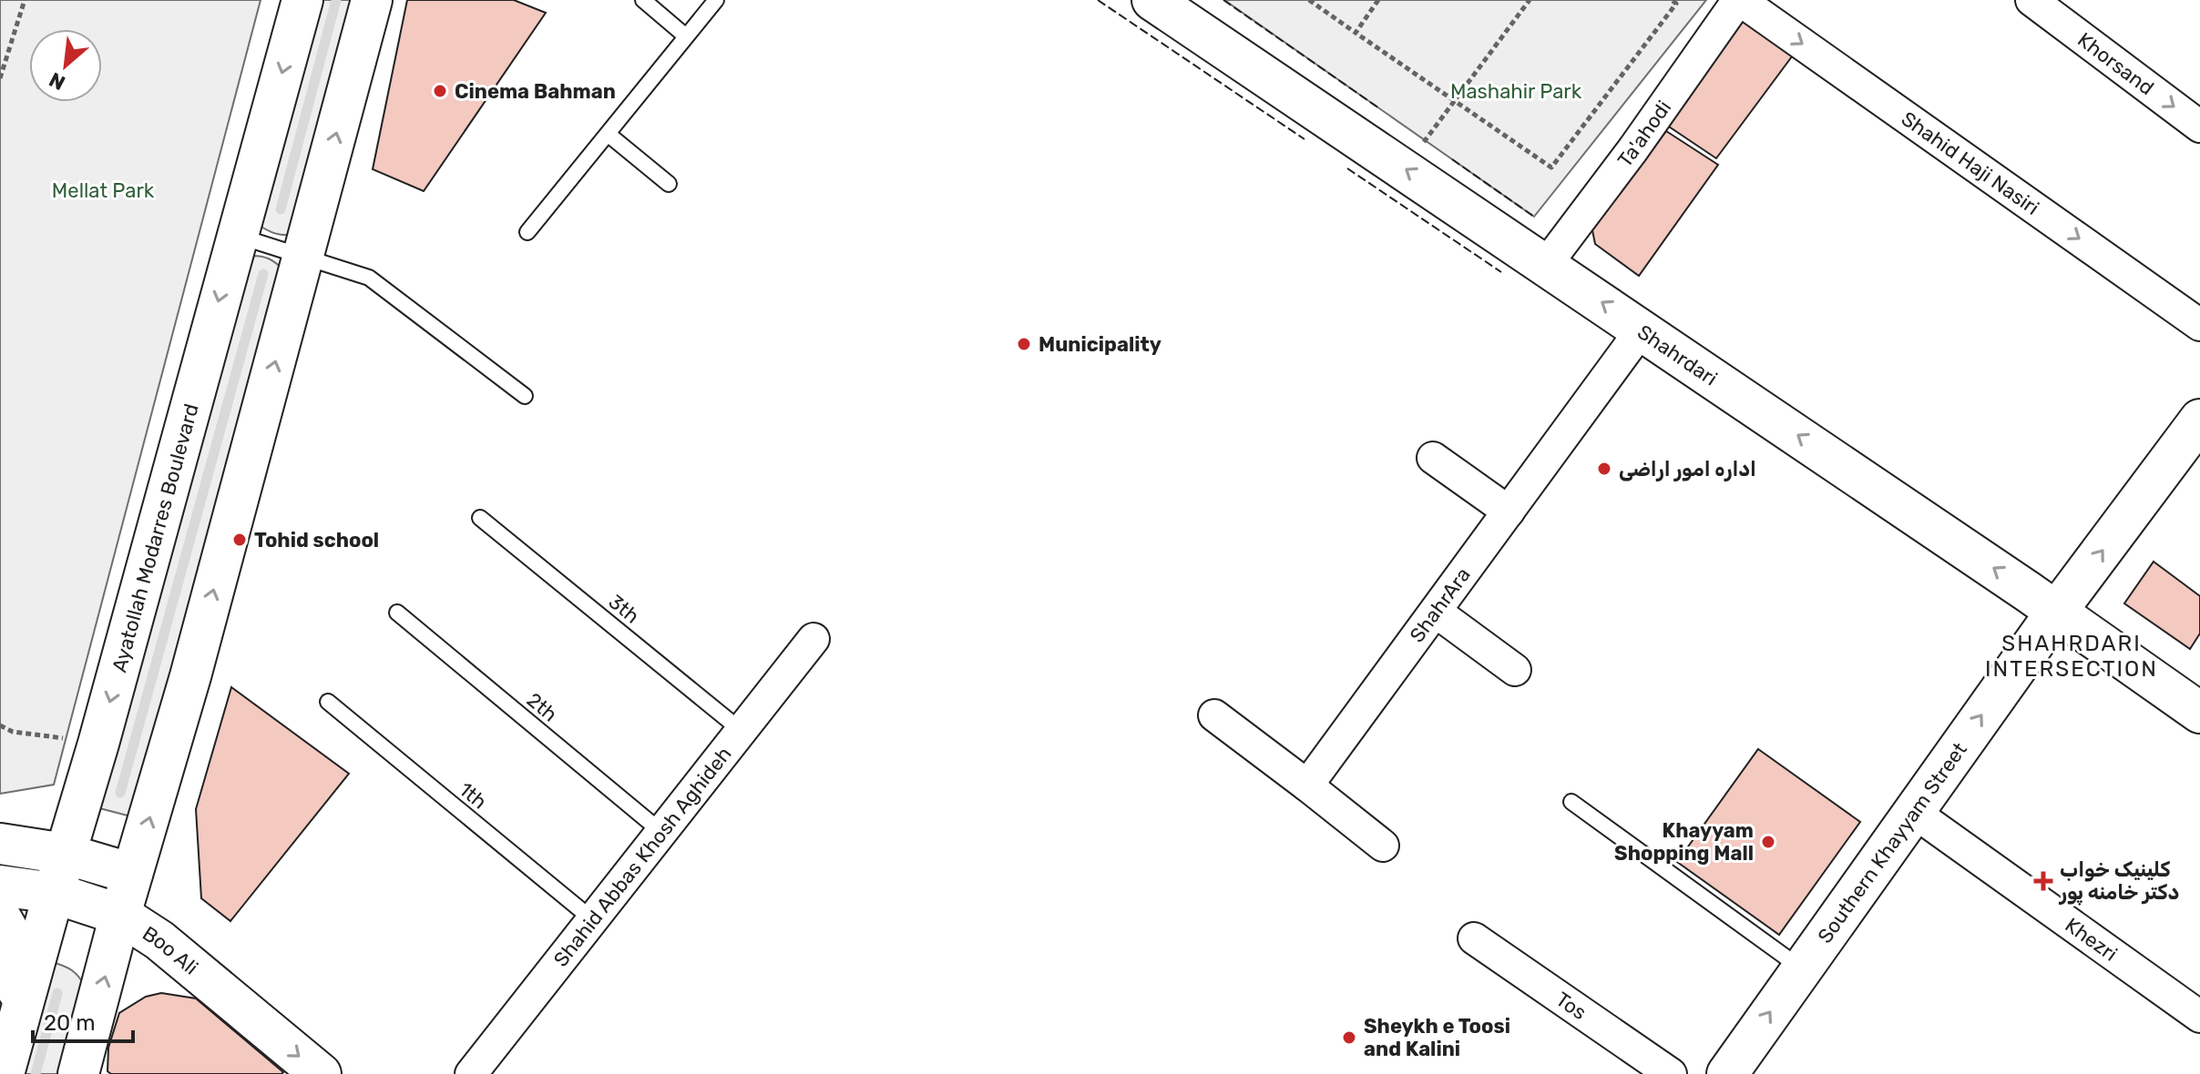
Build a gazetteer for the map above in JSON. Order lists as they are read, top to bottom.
{
  "streets": {
    "main road": [
      "Shahrdari",
      "Ayatollah Modarres Boulevard",
      "Southern Khayyam Street",
      "Boo Ali"
    ],
    "street": [
      "Khorsand",
      "Ta'ahodi",
      "Shahid Haji Nasiri",
      "ShahrAra",
      "Shahid Abbas Khosh Aghideh",
      "Khezri",
      "Tos"
    ],
    "lane": ["3th", "2th", "1th"]
  },
  "crossings": [
    ["Ta'ahodi", "Shahid Haji Nasiri"],
    ["Ta'ahodi", "Shahrdari"],
    ["Shahrdari", "ShahrAra"],
    ["Shahrdari", "Southern Khayyam Street"],
    ["Ayatollah Modarres Boulevard", "Boo Ali"],
    ["3th", "Shahid Abbas Khosh Aghideh"],
    ["2th", "Shahid Abbas Khosh Aghideh"],
    ["1th", "Shahid Abbas Khosh Aghideh"],
    ["Southern Khayyam Street", "Khezri"]
  ],
  "one_way": [
    "Khorsand",
    "Shahid Haji Nasiri",
    "Shahrdari",
    "Southern Khayyam Street",
    "Boo Ali"
  ],
  "districts": ["SHAHRDARI INTERSECTION"],
  "parks": ["Mashahir Park", "Mellat Park"],
  "places": {
    "other": [
      "Cinema Bahman",
      "Municipality",
      "اداره امور اراضی",
      "Tohid school",
      "Khayyam Shopping Mall",
      "Sheykh e Toosi and Kalini"
    ],
    "health": ["کلینیک خواب دکتر خامنه پور"]
  },
  "scale_bar": "20 m",
  "north": "bottom left"
}
